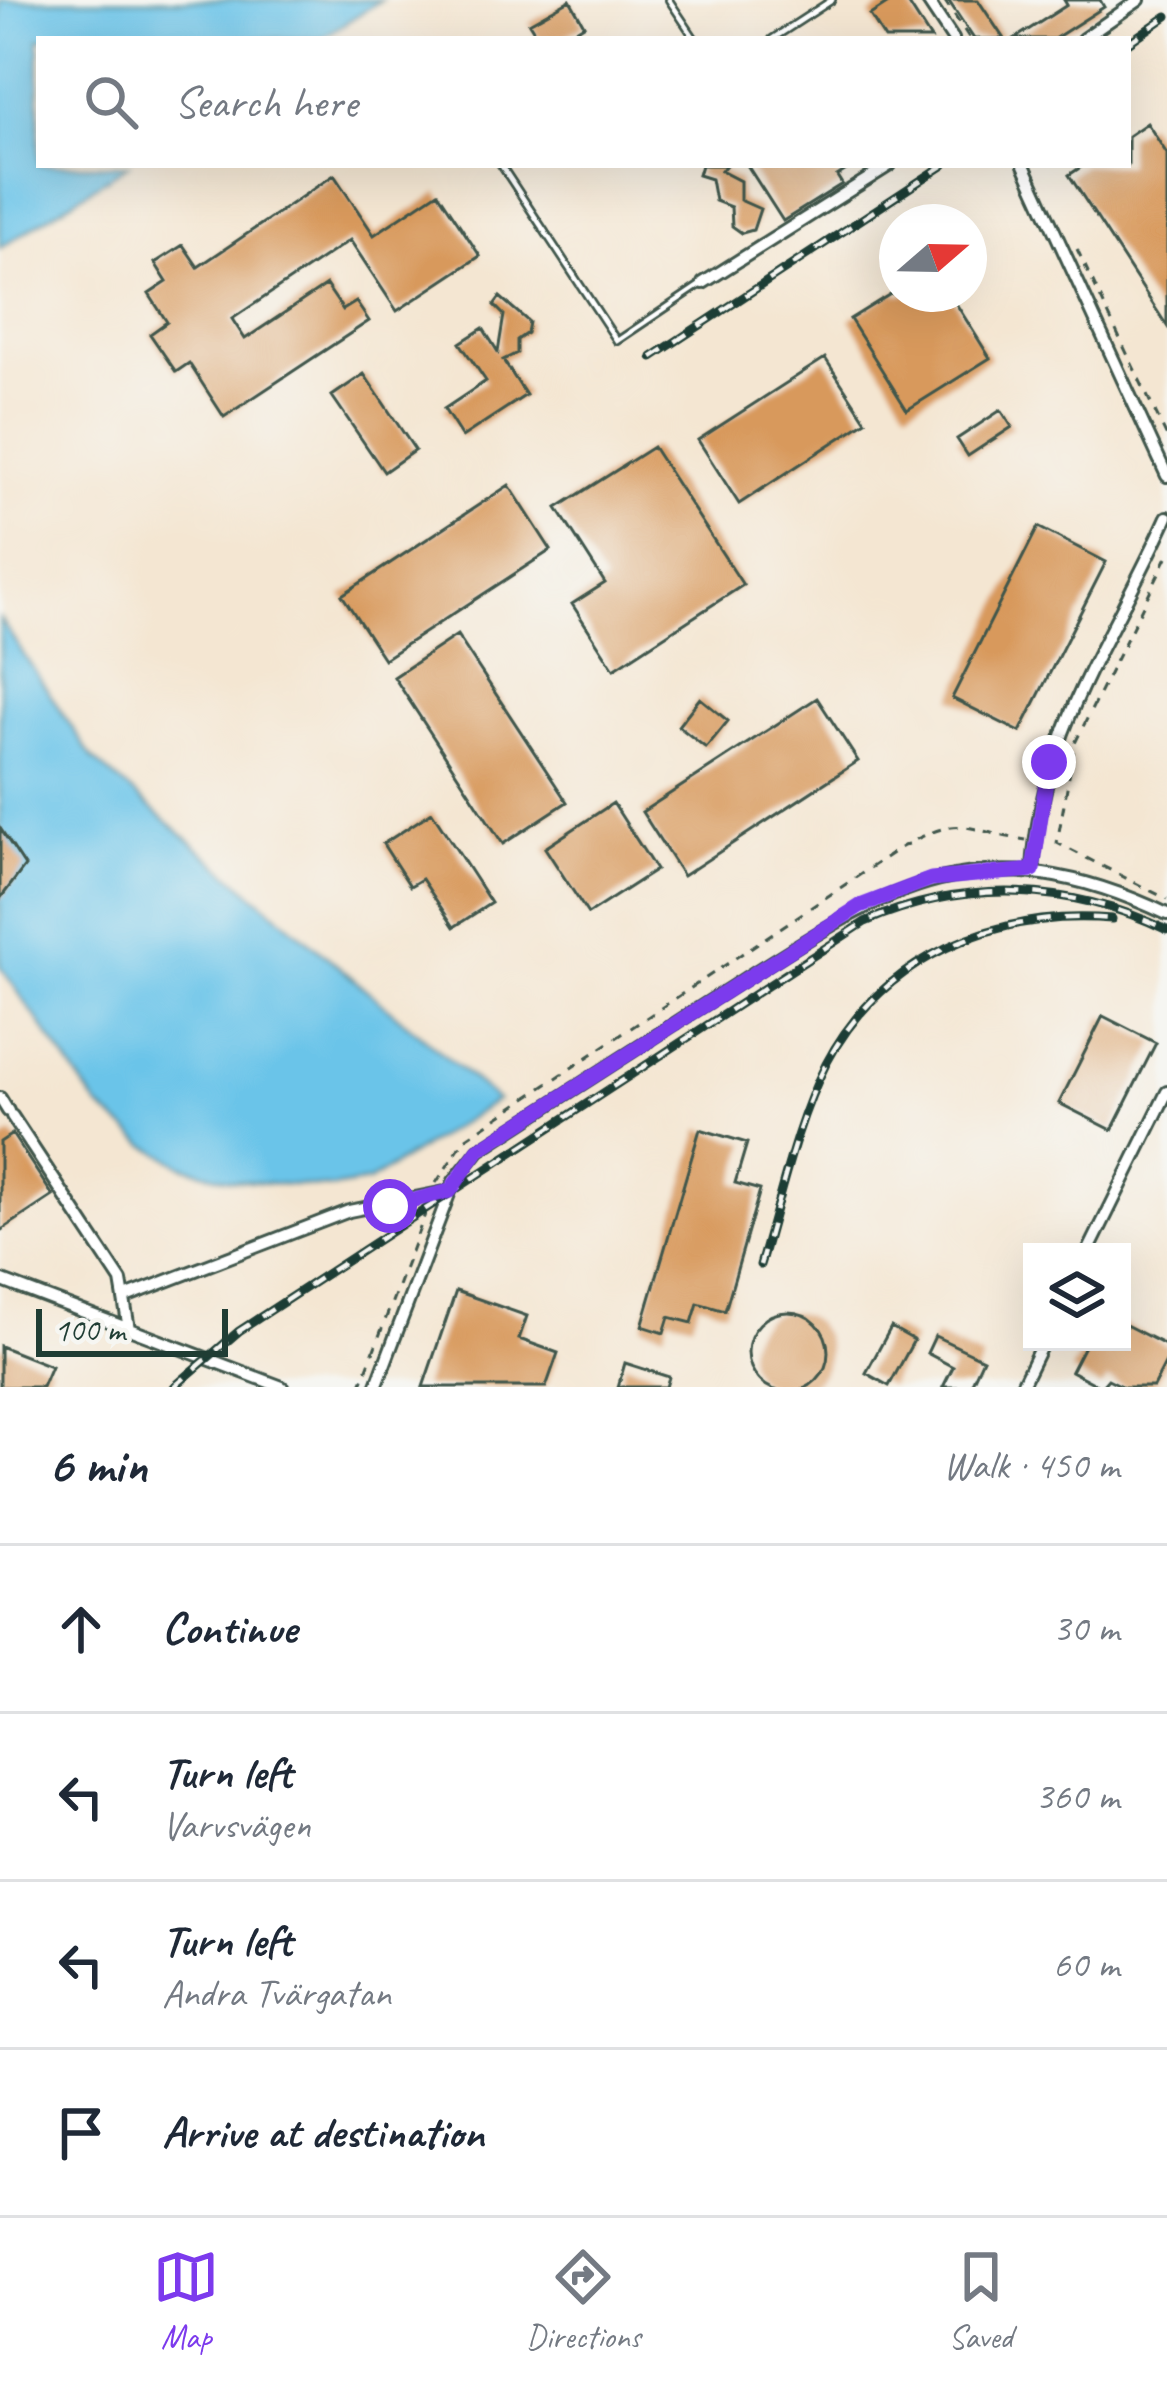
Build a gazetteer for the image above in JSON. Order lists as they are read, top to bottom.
{
  "scale_bar": "100 m",
  "north": "right",
  "page": {
    "search": "Search here",
    "scale": "100 m",
    "heading": ["6 min", "Walk · 450 m"],
    "list": [
      ["Continue", "30 m"],
      ["Turn left", "Varvsvägen", "360 m"],
      ["Turn left", "Andra Tvärgatan", "60 m"],
      "Arrive at destination"
    ],
    "nav": ["Map", "Directions", "Saved"]
  }
}
